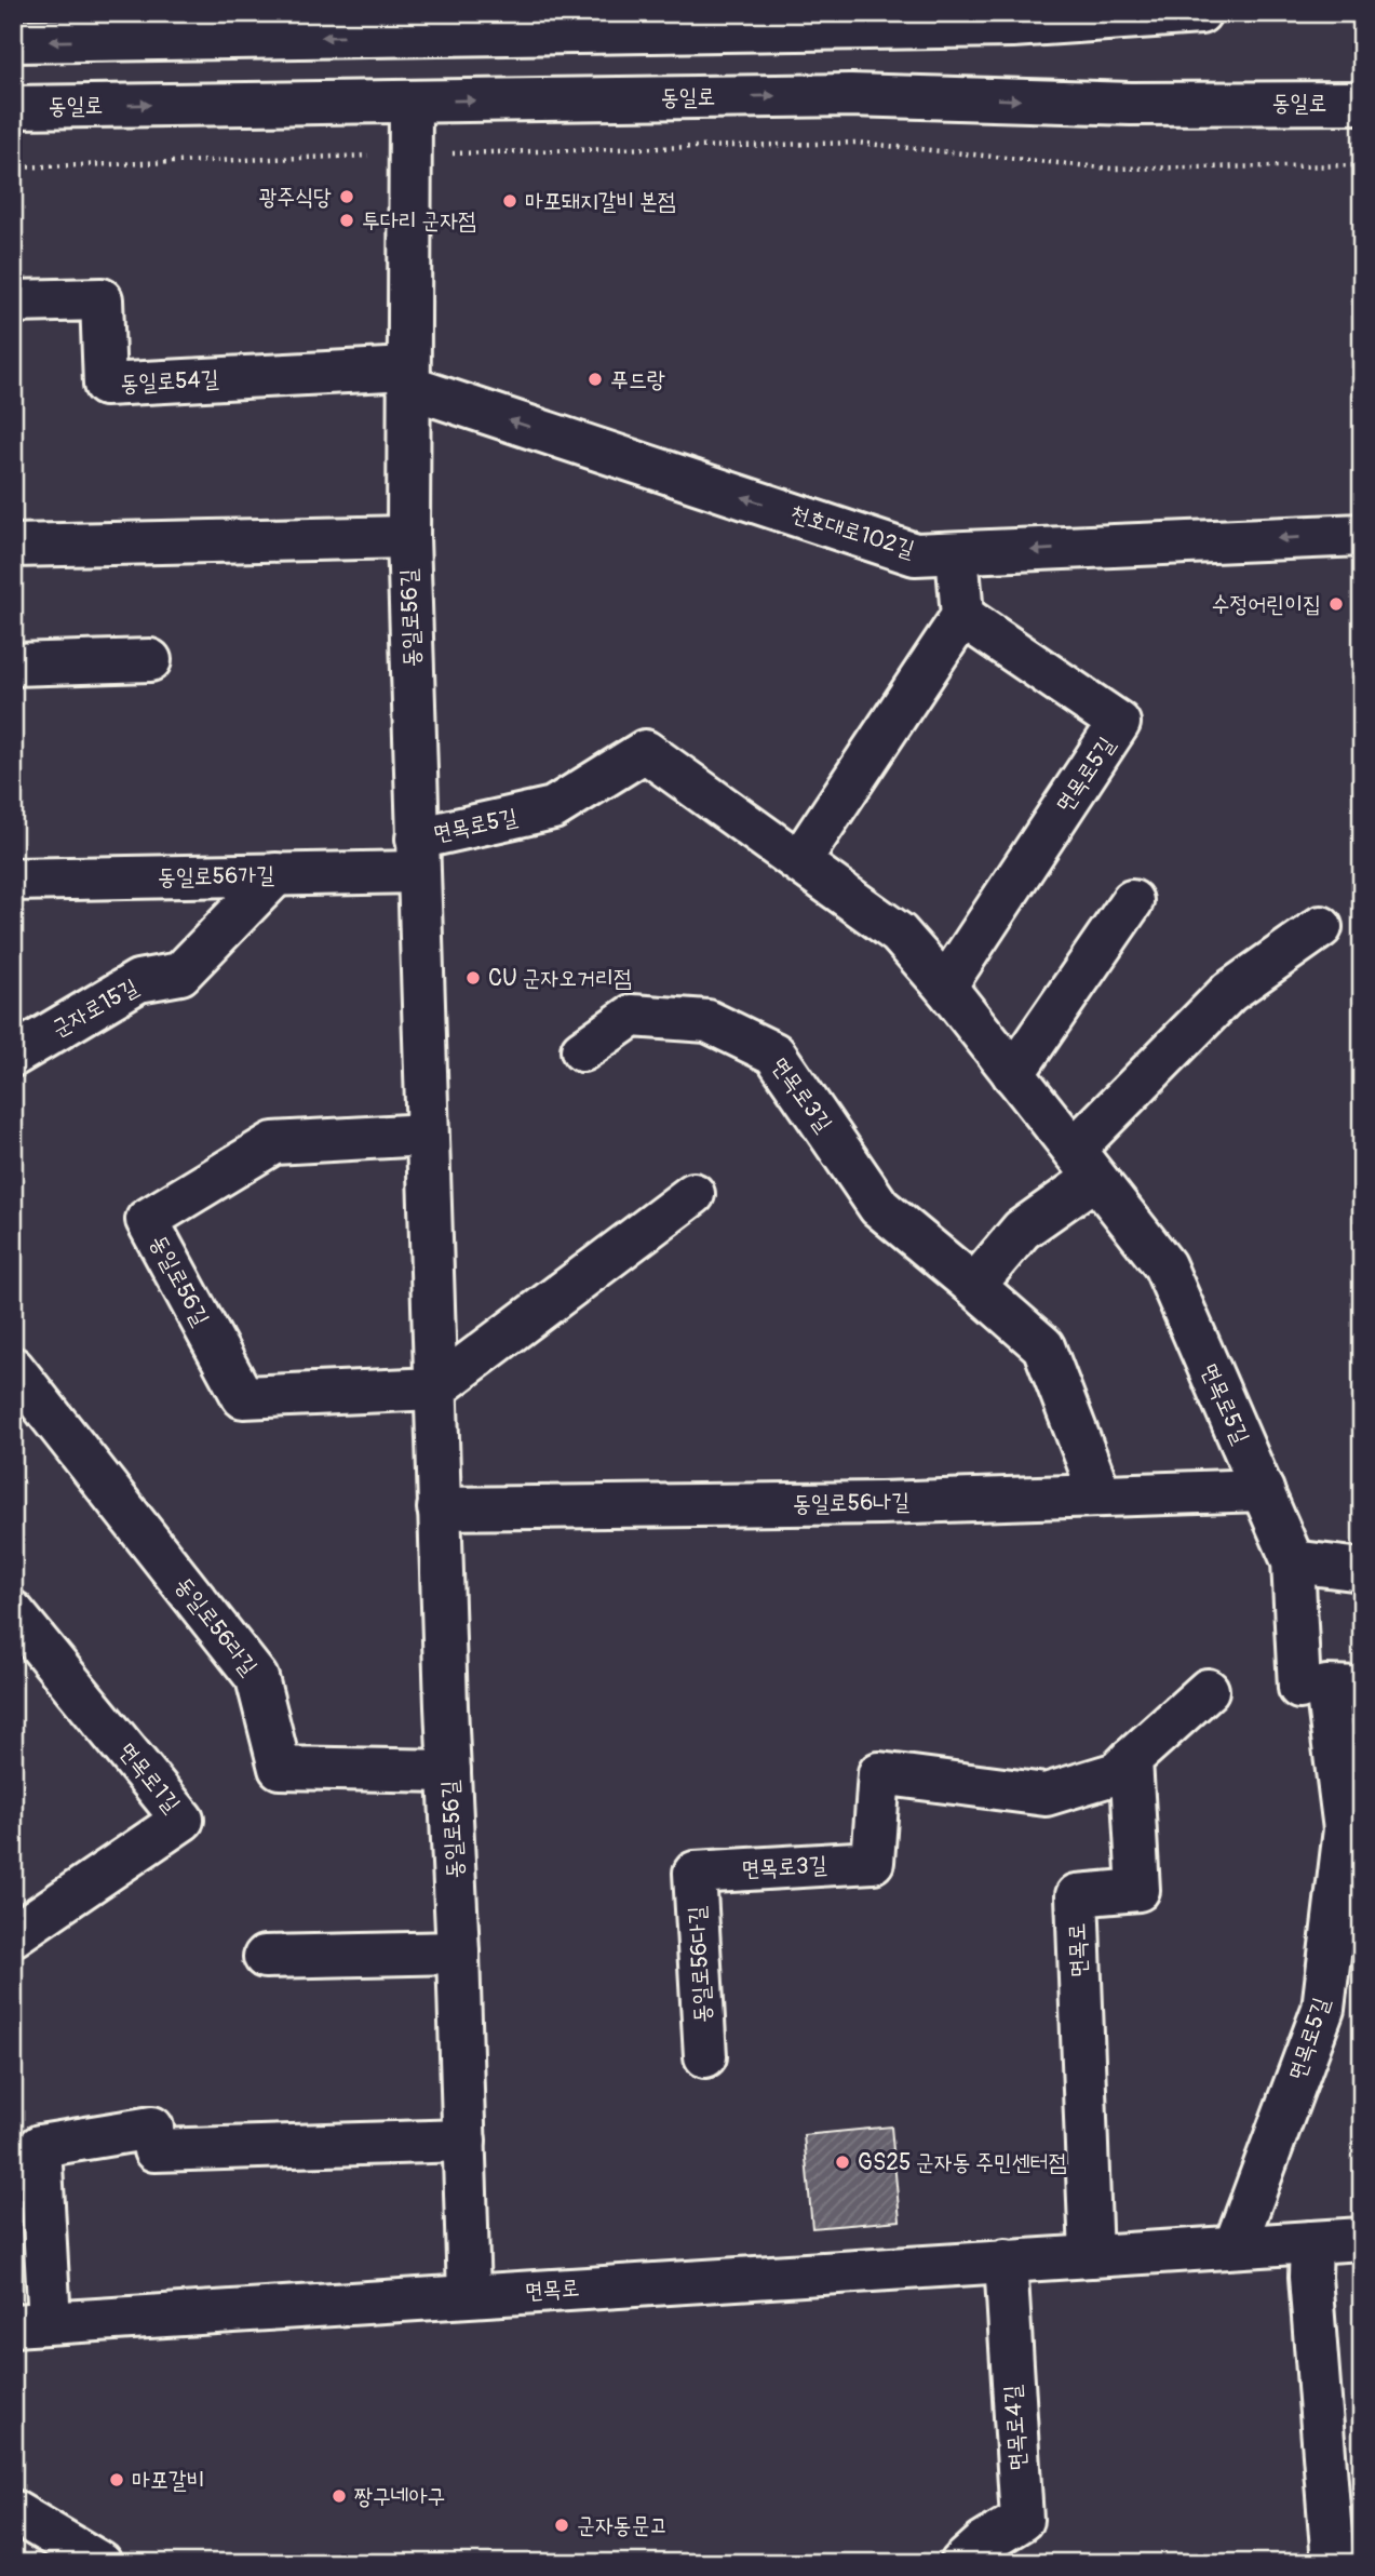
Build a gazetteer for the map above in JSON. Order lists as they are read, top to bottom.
{
  "streets": {
    "street": [
      "동일로",
      "동일로54길",
      "천호대로102길",
      "동일로56길",
      "면목로5길",
      "동일로56가길",
      "군자로15길",
      "면목로3길",
      "동일로56나길",
      "동일로56라길",
      "면목로1길",
      "면목로",
      "동일로56다길",
      "면목로4길"
    ]
  },
  "crossings": [
    ["동일로", "동일로56길"],
    ["동일로54길", "천호대로102길"],
    ["동일로54길", "동일로56길"],
    ["천호대로102길", "동일로56길"],
    ["동일로56길", "면목로5길"],
    ["동일로56길", "동일로56가길"],
    ["동일로56길", "동일로56나길"],
    ["동일로56길", "동일로56라길"],
    ["동일로56길", "면목로"],
    ["면목로5길", "동일로56가길"],
    ["면목로5길", "동일로56나길"],
    ["면목로5길", "면목로"],
    ["동일로56가길", "군자로15길"],
    ["면목로3길", "동일로56나길"],
    ["면목로3길", "면목로"],
    ["면목로3길", "동일로56다길"],
    ["면목로", "면목로4길"]
  ],
  "one_way": ["천호대로102길"],
  "places": [
    "광주식당",
    "마포돼지갈비 본점",
    "투다리 군자점",
    "푸드랑",
    "수정어린이집",
    "CU 군자오거리점",
    "GS25 군자동 주민센터점",
    "마포갈비",
    "짱구네아구",
    "군자동문고"
  ]
}
